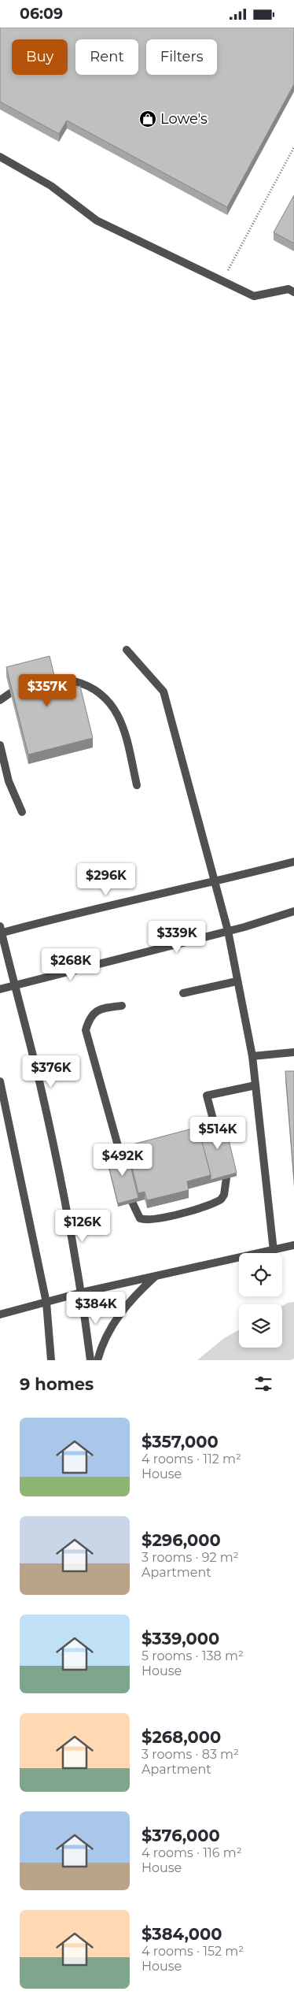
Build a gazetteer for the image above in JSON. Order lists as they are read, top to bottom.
{
  "places": {
    "shop": ["Lowe's"]
  },
  "page": {
    "status": "06:09",
    "chip": ["Buy", "Rent", "Filters"],
    "price": [
      "$357K",
      "$296K",
      "$339K",
      "$268K",
      "$376K",
      "$514K",
      "$492K",
      "$126K",
      "$384K"
    ],
    "heading": "9 homes",
    "list": [
      {
        "name": "$357,000",
        "note": "4 rooms · 112 m² · House"
      },
      {
        "name": "$296,000",
        "note": "3 rooms · 92 m² · Apartment"
      },
      {
        "name": "$339,000",
        "note": "5 rooms · 138 m² · House"
      },
      {
        "name": "$268,000",
        "note": "3 rooms · 83 m² · Apartment"
      },
      {
        "name": "$376,000",
        "note": "4 rooms · 116 m² · House"
      },
      {
        "name": "$384,000",
        "note": "4 rooms · 152 m² · House"
      }
    ]
  }
}
